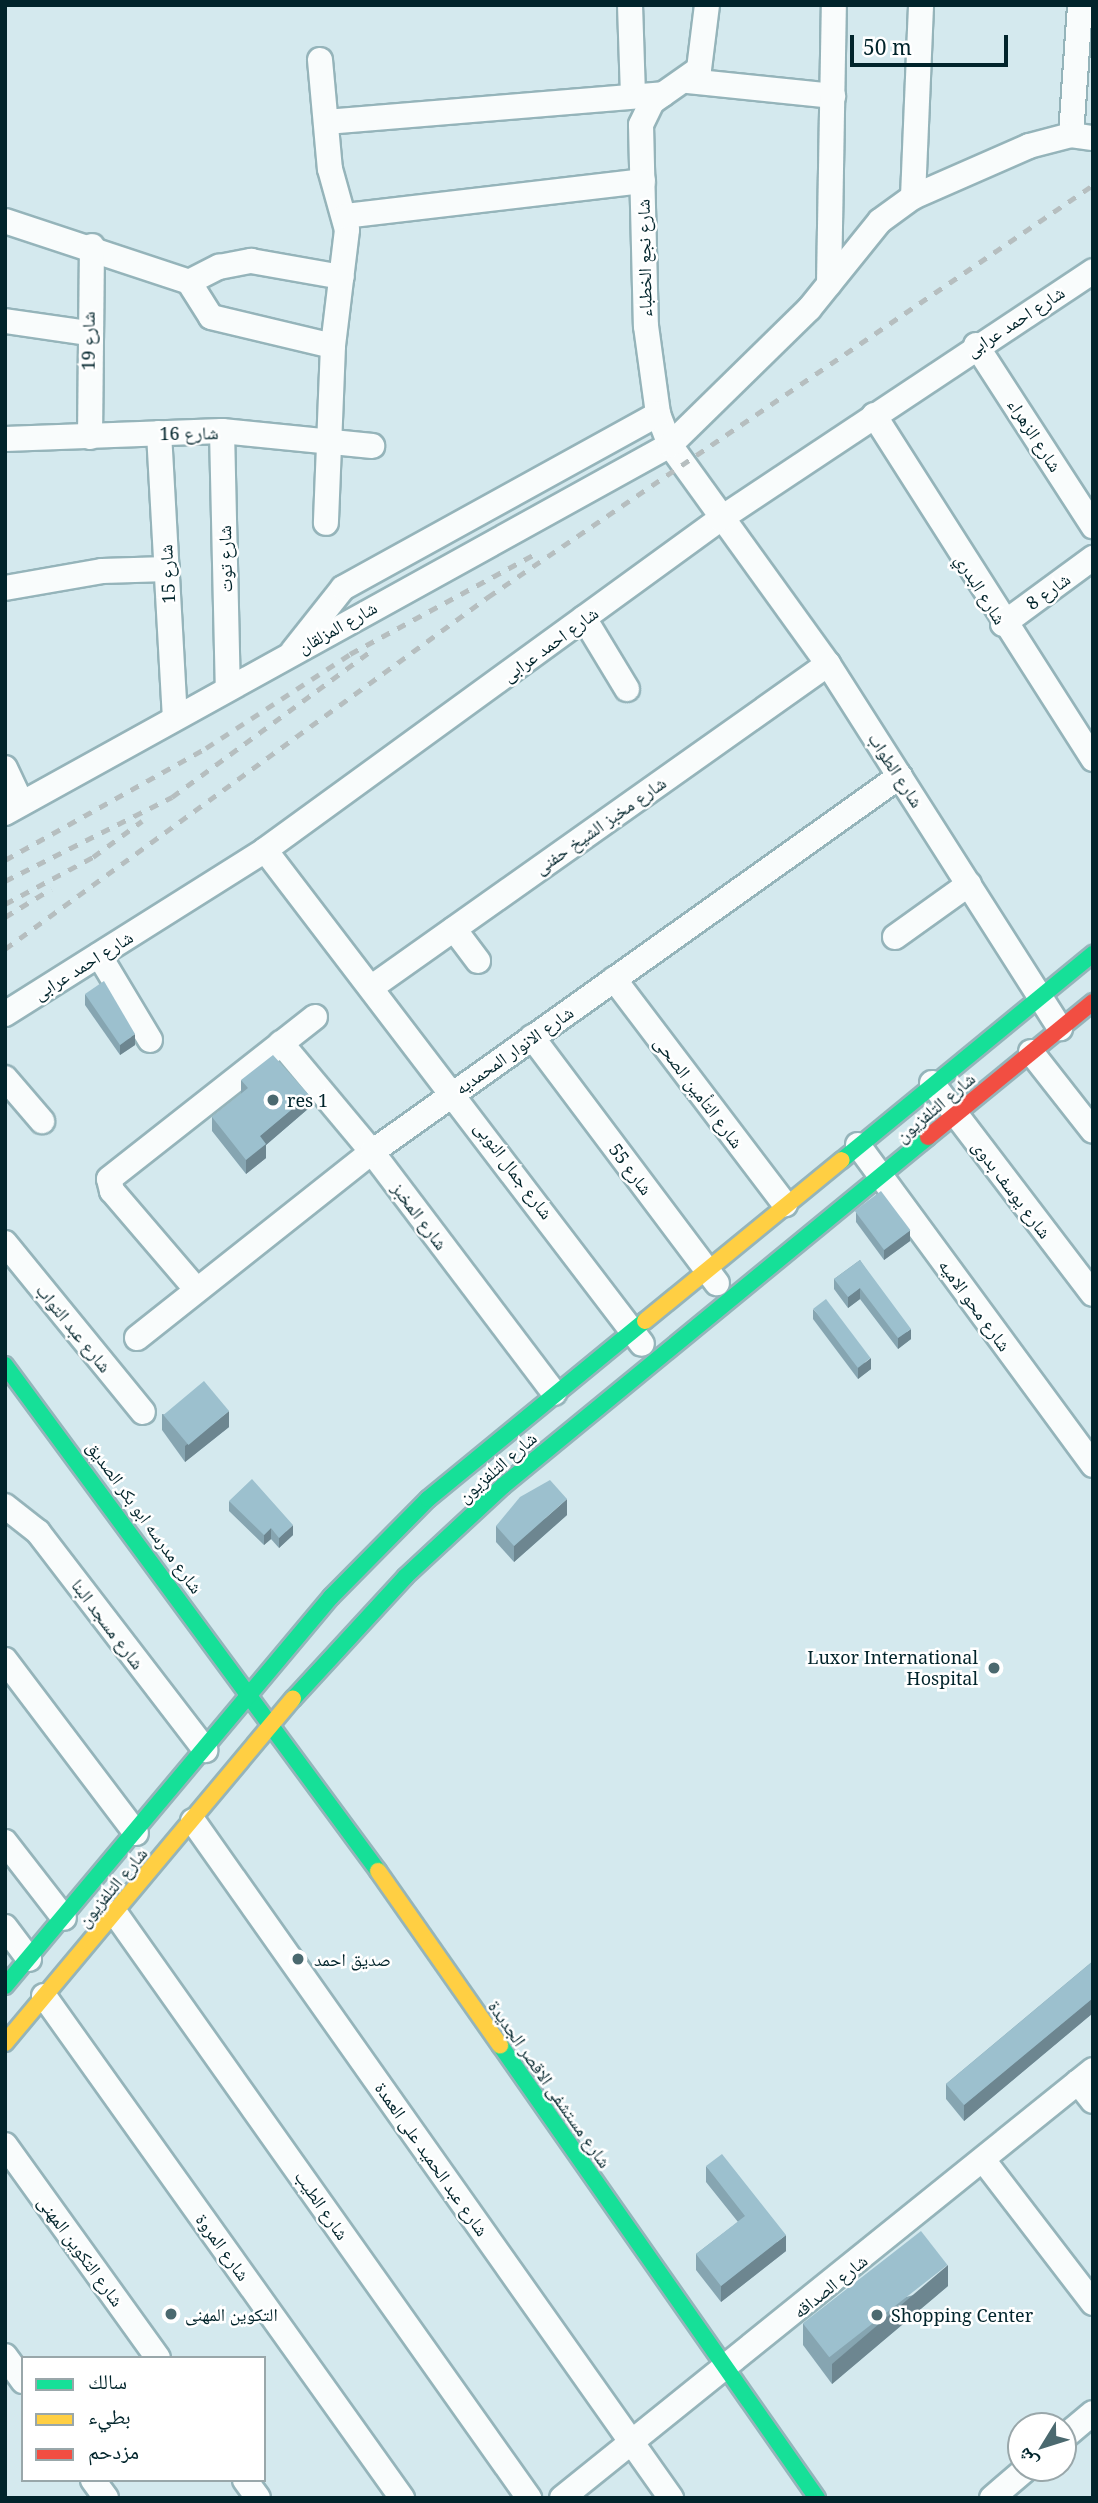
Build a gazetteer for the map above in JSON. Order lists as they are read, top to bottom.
{
  "streets": {
    "main road": ["شارع التلفزيون", "شارع مدرسه ابو بكر الصديق", "شارع مستشفى الاقصر الجديدة"],
    "street": [
      "شارع نجع الخطباء",
      "شارع احمد عرابى",
      "شارع 19",
      "شارع 16",
      "شارع الزهراء",
      "شارع توت",
      "شارع 15",
      "شارع البدري",
      "شارع 8",
      "شارع المزلقان",
      "شارع الطواب",
      "شارع مخبز الشيخ حفنى",
      "شارع الانوار المحمديه",
      "شارع التأمين الصحى",
      "شارع 55",
      "شارع جمال النوبى",
      "شارع يوسف بدوى",
      "شارع المخبز",
      "شارع محو الاميه",
      "شارع عبد التواب",
      "شارع مسجد البنا",
      "شارع عبد الحميد على العمدة",
      "شارع الطيب",
      "شارع المروة",
      "شارع التكوين المهنى",
      "شارع الصداقه"
    ]
  },
  "crossings": [
    ["شارع نجع الخطباء", "شارع احمد عرابى"],
    ["شارع نجع الخطباء", "شارع المزلقان"],
    ["شارع نجع الخطباء", "شارع الطواب"],
    ["شارع احمد عرابى", "شارع الزهراء"],
    ["شارع احمد عرابى", "شارع البدري"],
    ["شارع احمد عرابى", "شارع الطواب"],
    ["شارع احمد عرابى", "شارع جمال النوبى"],
    ["شارع 19", "شارع 16"],
    ["شارع 16", "شارع توت"],
    ["شارع 16", "شارع 15"],
    ["شارع توت", "شارع المزلقان"],
    ["شارع 15", "شارع المزلقان"],
    ["شارع البدري", "شارع 8"],
    ["شارع الطواب", "شارع مخبز الشيخ حفنى"],
    ["شارع الطواب", "شارع الانوار المحمديه"],
    ["شارع الطواب", "شارع التلفزيون"],
    ["شارع مخبز الشيخ حفنى", "شارع جمال النوبى"],
    ["شارع الانوار المحمديه", "شارع التأمين الصحى"],
    ["شارع الانوار المحمديه", "شارع 55"],
    ["شارع الانوار المحمديه", "شارع جمال النوبى"],
    ["شارع الانوار المحمديه", "شارع المخبز"],
    ["شارع التأمين الصحى", "شارع التلفزيون"],
    ["شارع التلفزيون", "شارع 55"],
    ["شارع التلفزيون", "شارع جمال النوبى"],
    ["شارع التلفزيون", "شارع يوسف بدوى"],
    ["شارع التلفزيون", "شارع المخبز"],
    ["شارع التلفزيون", "شارع محو الاميه"],
    ["شارع التلفزيون", "شارع مدرسه ابو بكر الصديق"],
    ["شارع التلفزيون", "شارع مسجد البنا"],
    ["شارع التلفزيون", "شارع مستشفى الاقصر الجديدة"],
    ["شارع التلفزيون", "شارع عبد الحميد على العمدة"],
    ["شارع التلفزيون", "شارع الطيب"],
    ["شارع التلفزيون", "شارع المروة"],
    ["شارع مدرسه ابو بكر الصديق", "شارع مستشفى الاقصر الجديدة"],
    ["شارع مستشفى الاقصر الجديدة", "شارع الصداقه"],
    ["شارع عبد الحميد على العمدة", "شارع الصداقه"]
  ],
  "places": [
    "res 1",
    "Luxor International Hospital",
    "صديق احمد",
    "التكوين المهنى",
    "Shopping Center"
  ],
  "legend": ["سالك", "بطيء", "مزدحم"],
  "scale_bar": "50 m",
  "north": "bottom left"
}
